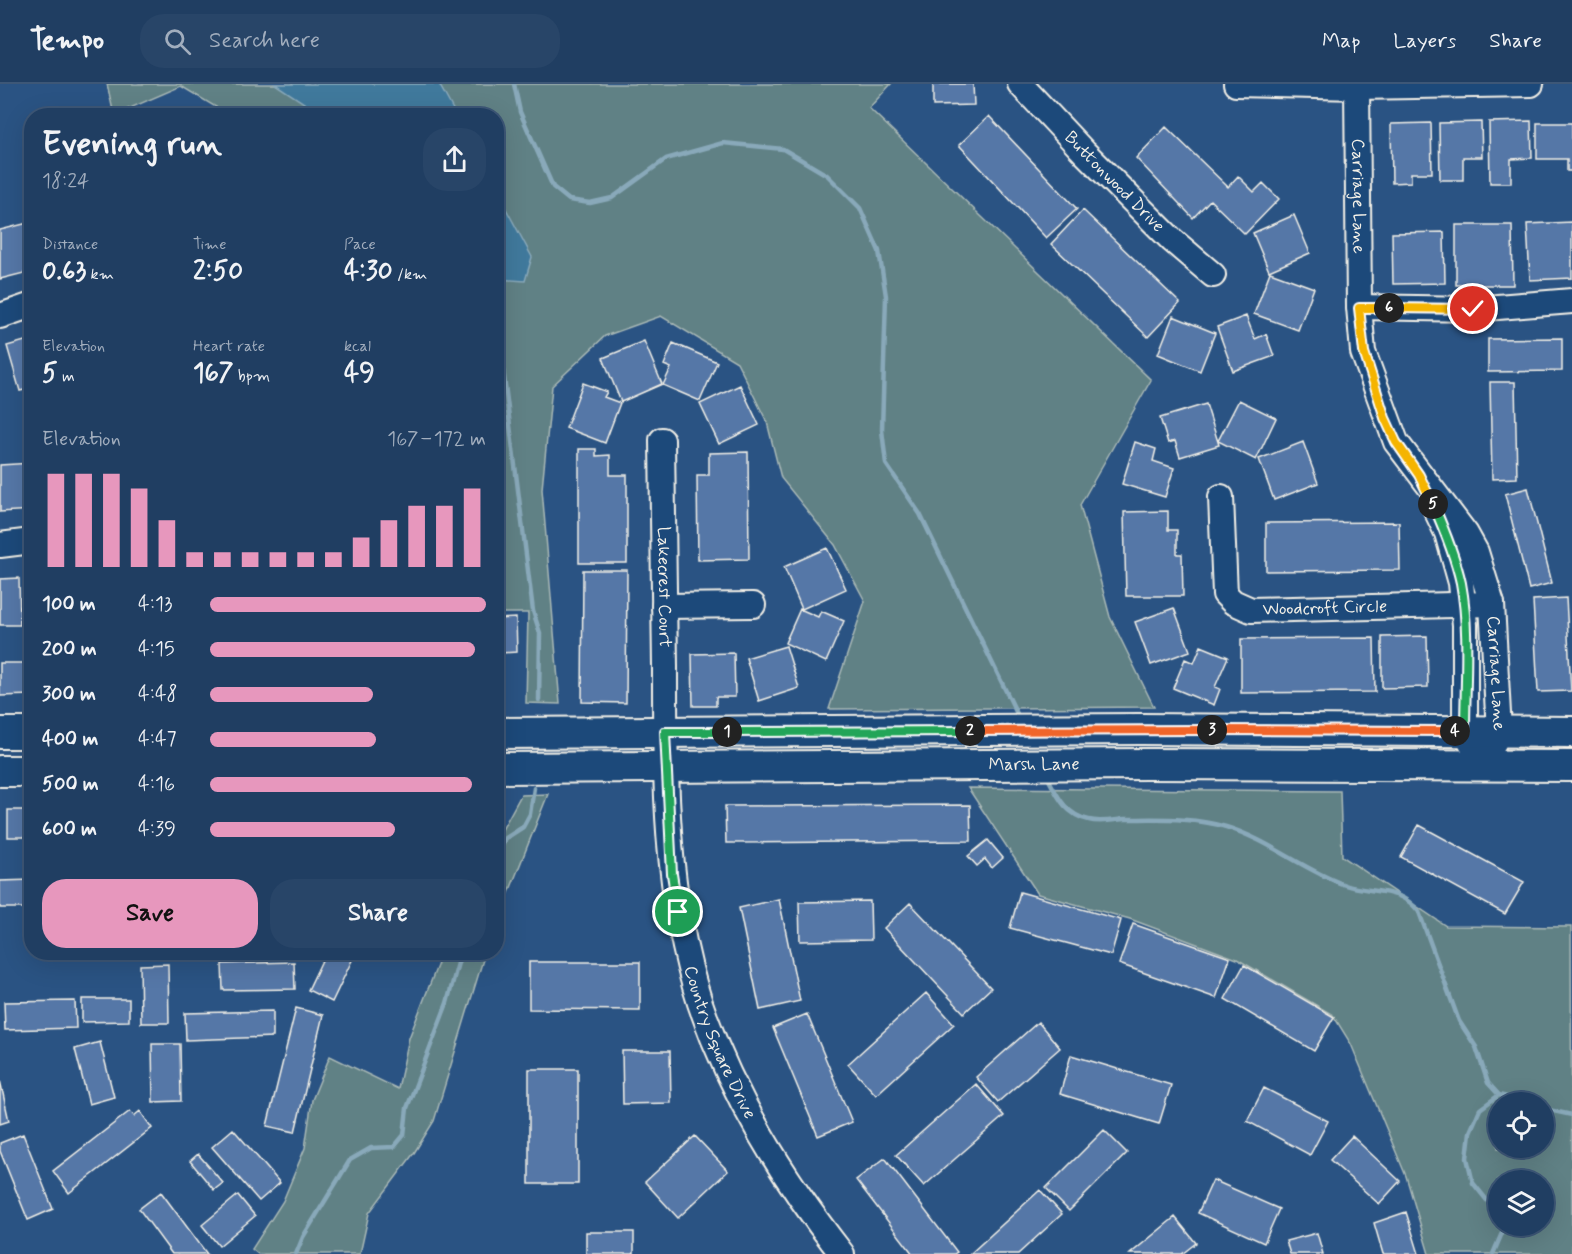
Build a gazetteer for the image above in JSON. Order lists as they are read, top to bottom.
{
  "streets": {
    "main road": ["Marsh Lane"],
    "street": [
      "Buttonwood Drive",
      "Carriage Lane",
      "Lakecrest Court",
      "Woodcroft Circle",
      "Country Square Drive"
    ]
  },
  "crossings": [
    ["Carriage Lane", "Woodcroft Circle"],
    ["Carriage Lane", "Marsh Lane"],
    ["Lakecrest Court", "Marsh Lane"],
    ["Lakecrest Court", "Country Square Drive"],
    ["Marsh Lane", "Country Square Drive"]
  ],
  "page": {
    "header": "Tempo",
    "search": "Search here",
    "nav": ["Map", "Layers", "Share"],
    "heading": ["Evening run", "18:24"],
    "stats": [
      ["Distance", "0.63 km"],
      ["Time", "2:50"],
      ["Pace", "4:30 /km"],
      ["Elevation", "5 m"],
      ["Heart rate", "167 bpm"],
      ["kcal", "49"]
    ],
    "pins": [
      "6",
      "5",
      "3",
      "2",
      "4",
      "1"
    ],
    "chart": ["Elevation", "167–172 m"],
    "list": [
      {
        "name": "100 m",
        "note": "4:13"
      },
      {
        "name": "200 m",
        "note": "4:15"
      },
      {
        "name": "300 m",
        "note": "4:48"
      },
      {
        "name": "400 m",
        "note": "4:47"
      },
      {
        "name": "500 m",
        "note": "4:16"
      },
      {
        "name": "600 m",
        "note": "4:39"
      }
    ],
    "buttons": ["Save", "Share"]
  }
}
